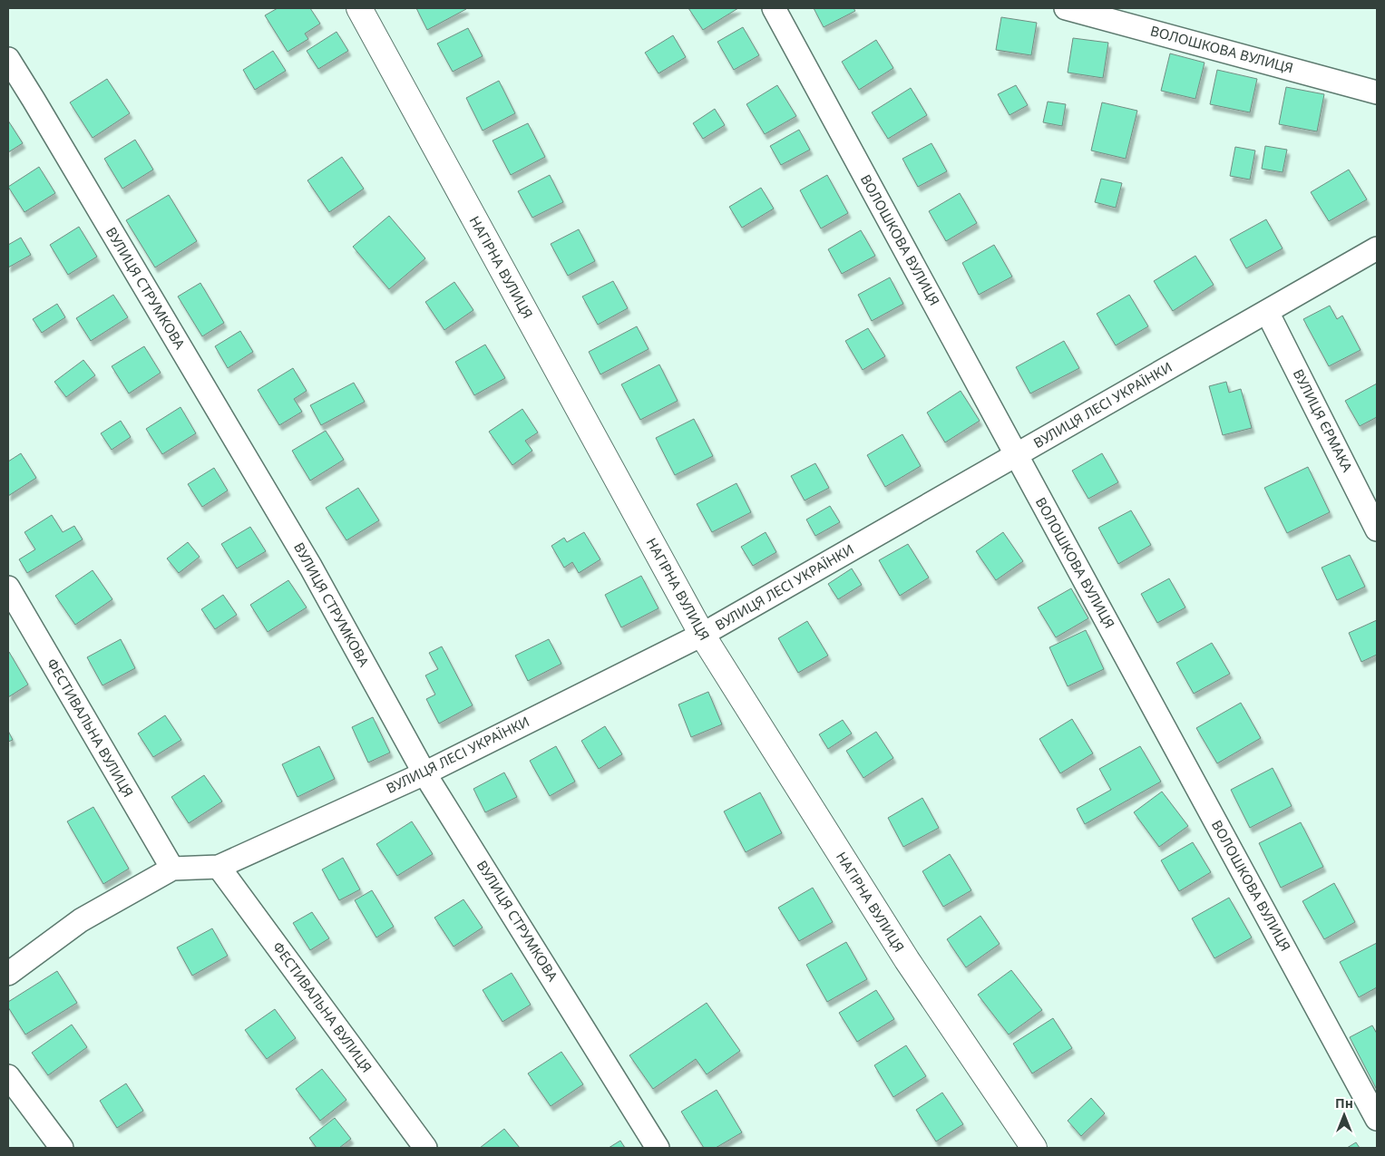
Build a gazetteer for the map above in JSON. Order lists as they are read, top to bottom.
{
  "streets": {
    "street": [
      "ВОЛОШКОВА ВУЛИЦЯ",
      "НАГІРНА ВУЛИЦЯ",
      "ВУЛИЦЯ СТРУМКОВА",
      "ВУЛИЦЯ ЛЕСІ УКРАЇНКИ",
      "ВУЛИЦЯ ЄРМАКА",
      "ФЕСТИВАЛЬНА ВУЛИЦЯ"
    ]
  },
  "crossings": [
    ["ВОЛОШКОВА ВУЛИЦЯ", "ВУЛИЦЯ ЛЕСІ УКРАЇНКИ"],
    ["НАГІРНА ВУЛИЦЯ", "ВУЛИЦЯ ЛЕСІ УКРАЇНКИ"],
    ["ВУЛИЦЯ СТРУМКОВА", "ВУЛИЦЯ ЛЕСІ УКРАЇНКИ"],
    ["ВУЛИЦЯ ЛЕСІ УКРАЇНКИ", "ВУЛИЦЯ ЄРМАКА"],
    ["ВУЛИЦЯ ЛЕСІ УКРАЇНКИ", "ФЕСТИВАЛЬНА ВУЛИЦЯ"]
  ],
  "north": "top"
}
